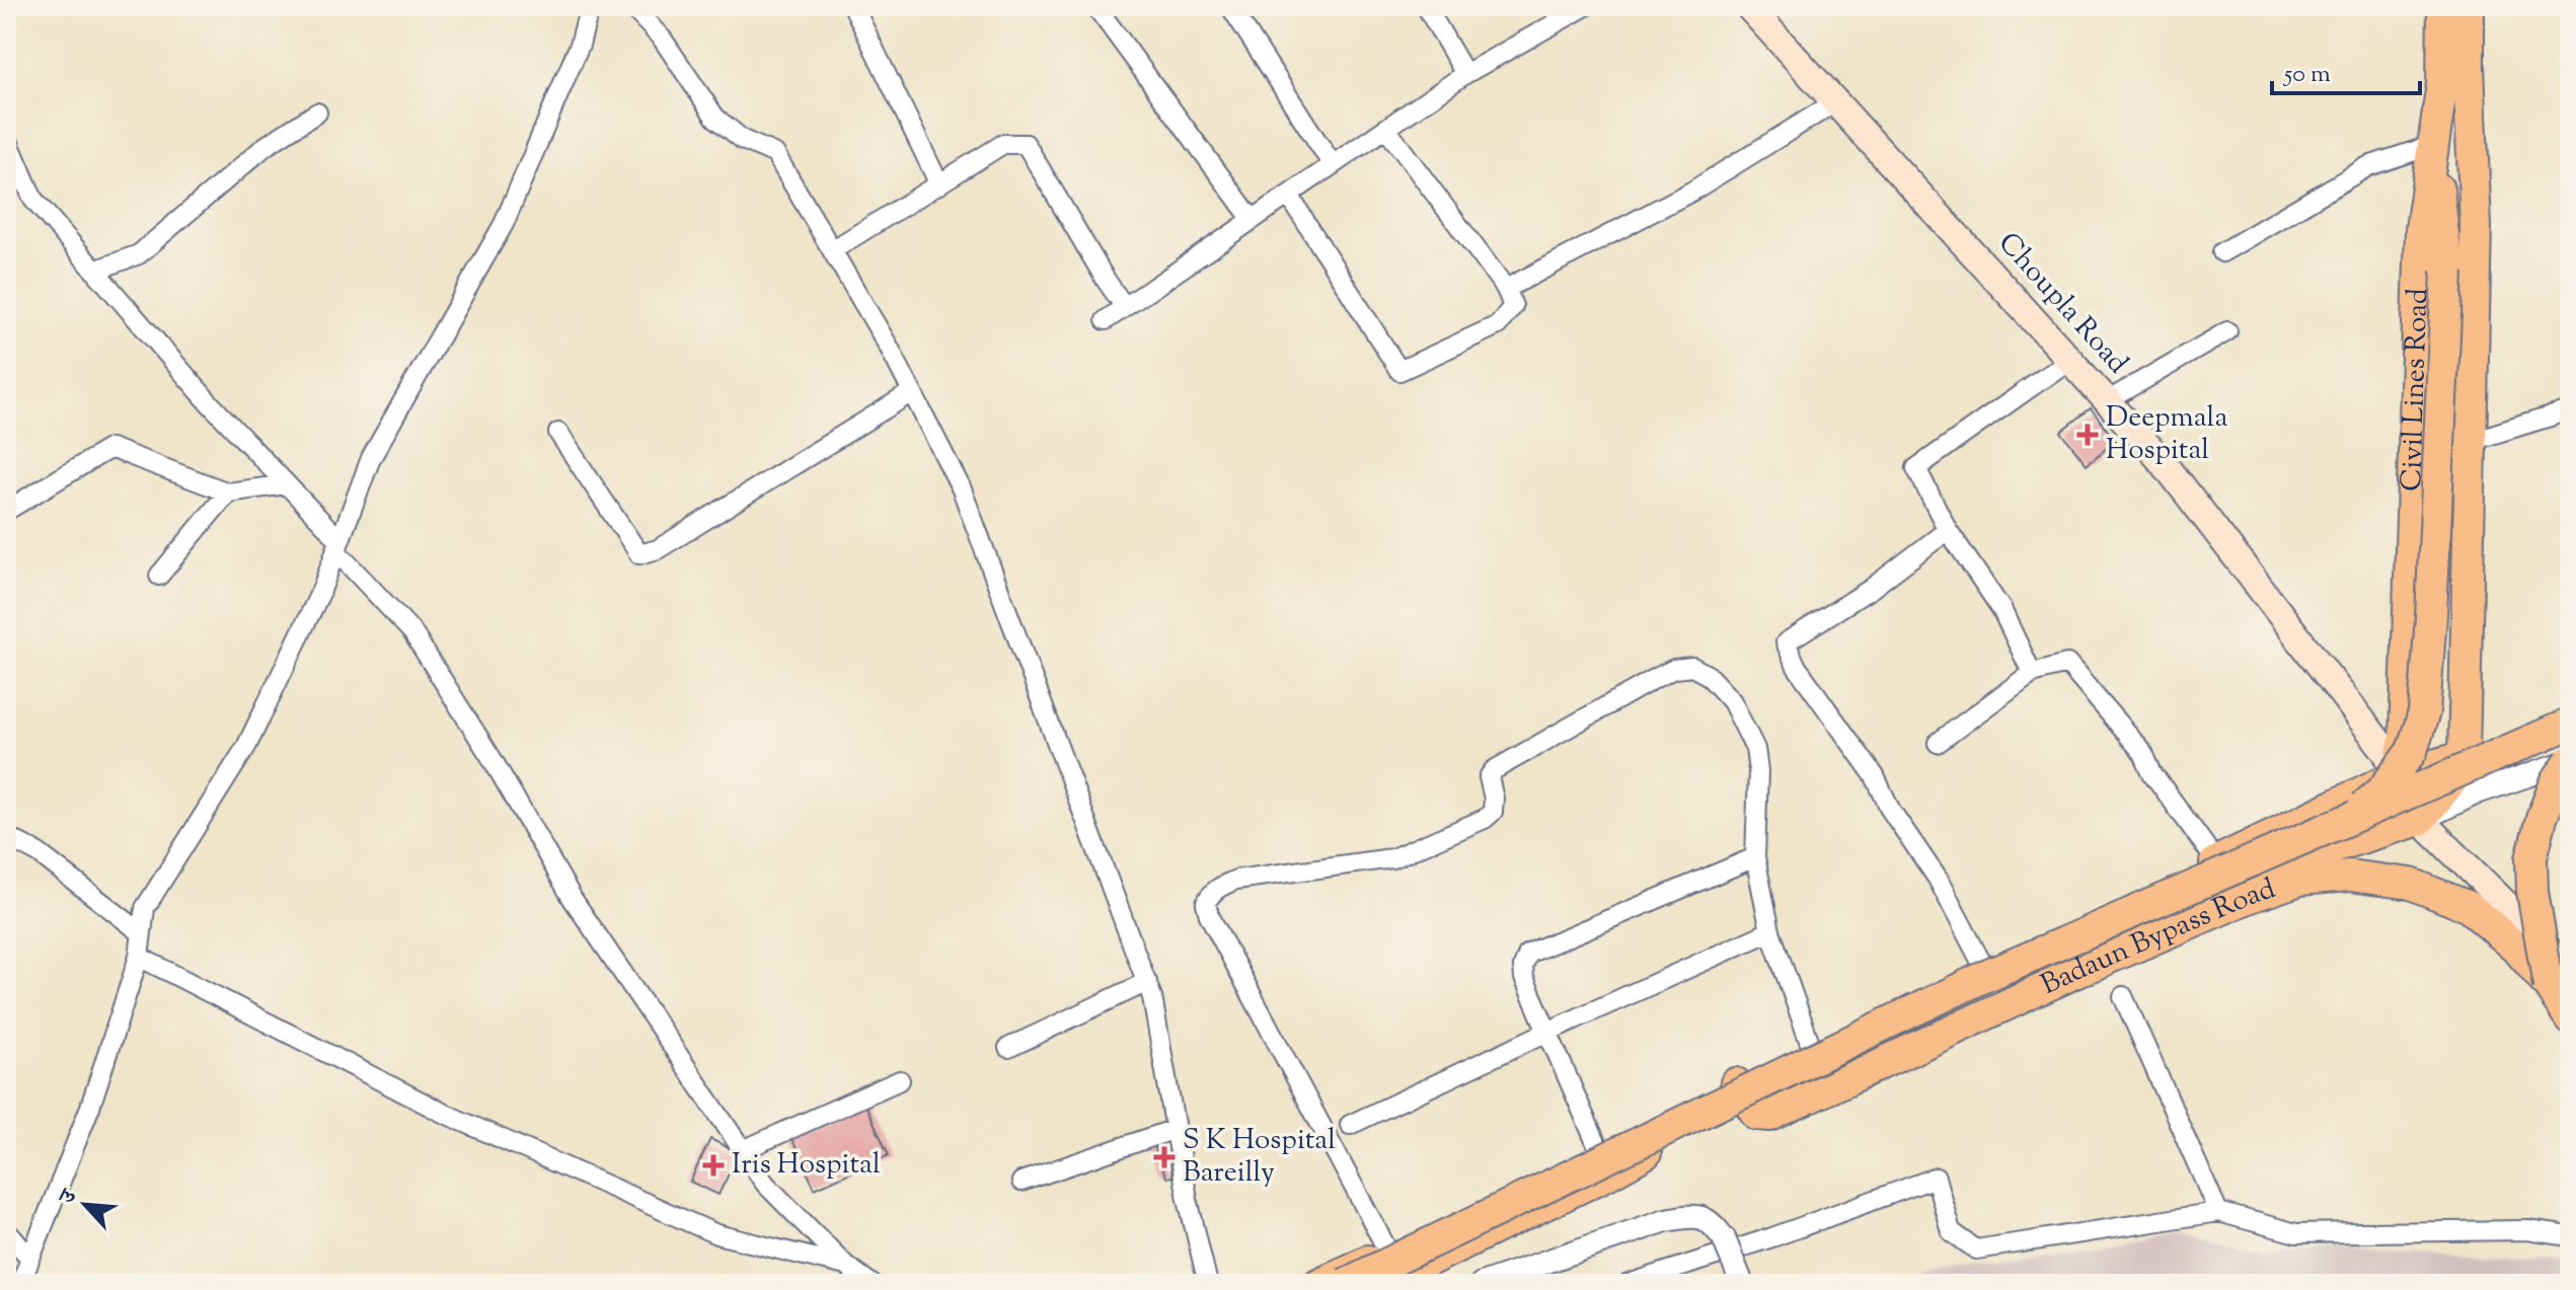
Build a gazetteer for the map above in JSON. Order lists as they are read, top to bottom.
{
  "streets": {
    "main road": ["Choupla Road", "Civil Lines Road", "Badaun Bypass Road"]
  },
  "crossings": [
    ["Choupla Road", "Civil Lines Road"]
  ],
  "places": {
    "health": ["Deepmala Hospital", "S K Hospital Bareilly", "Iris Hospital"]
  },
  "scale_bar": "50 m",
  "north": "top left"
}
